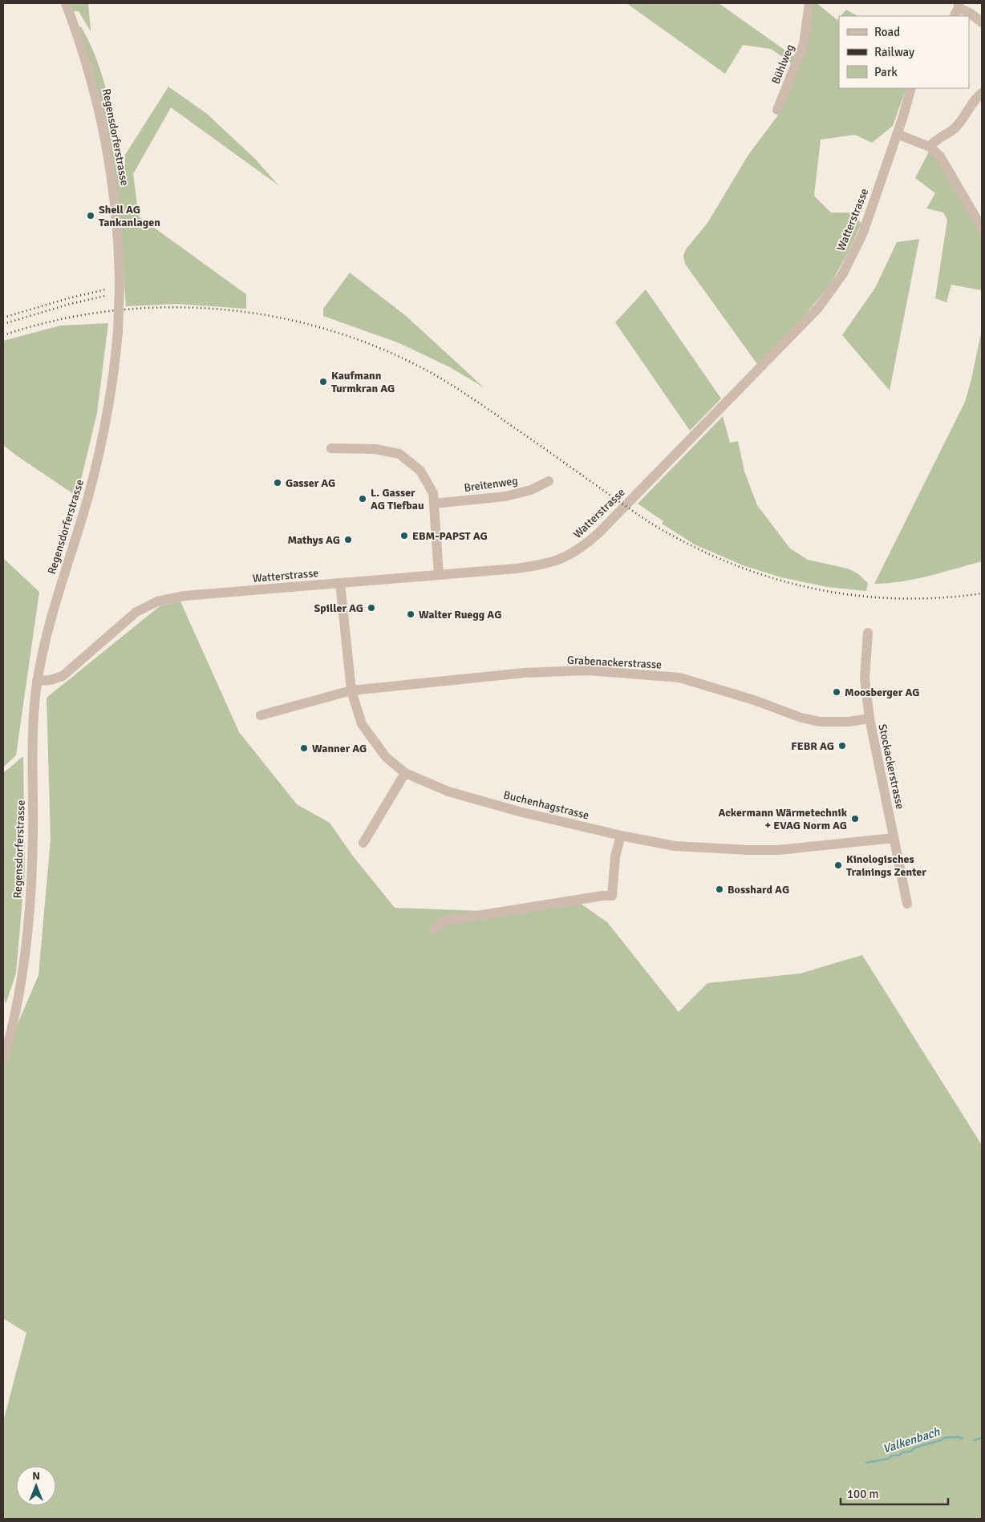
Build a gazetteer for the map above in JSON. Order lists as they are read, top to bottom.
{
  "streets": {
    "street": [
      "Bühlweg",
      "Regensdorferstrasse",
      "Watterstrasse",
      "Breitenweg",
      "Grabenackerstrasse",
      "Stockackerstrasse",
      "Buchenhagstrasse"
    ]
  },
  "crossings": [
    ["Regensdorferstrasse", "Watterstrasse"],
    ["Watterstrasse", "Buchenhagstrasse"],
    ["Grabenackerstrasse", "Stockackerstrasse"],
    ["Grabenackerstrasse", "Buchenhagstrasse"],
    ["Stockackerstrasse", "Buchenhagstrasse"]
  ],
  "water": ["Valkenbach"],
  "places": [
    "Shell AG Tankanlagen",
    "Kaufmann Turmkran AG",
    "Gasser AG",
    "L. Gasser AG Tiefbau",
    "EBM-PAPST AG",
    "Mathys AG",
    "Spiller AG",
    "Walter Ruegg AG",
    "Moosberger AG",
    "FEBR AG",
    "Wanner AG",
    "Ackermann Wärmetechnik + EVAG Norm AG",
    "Kinologisches Trainings Zenter",
    "Bosshard AG"
  ],
  "legend": ["Road", "Railway", "Park"],
  "scale_bar": "100 m",
  "north": "top"
}
